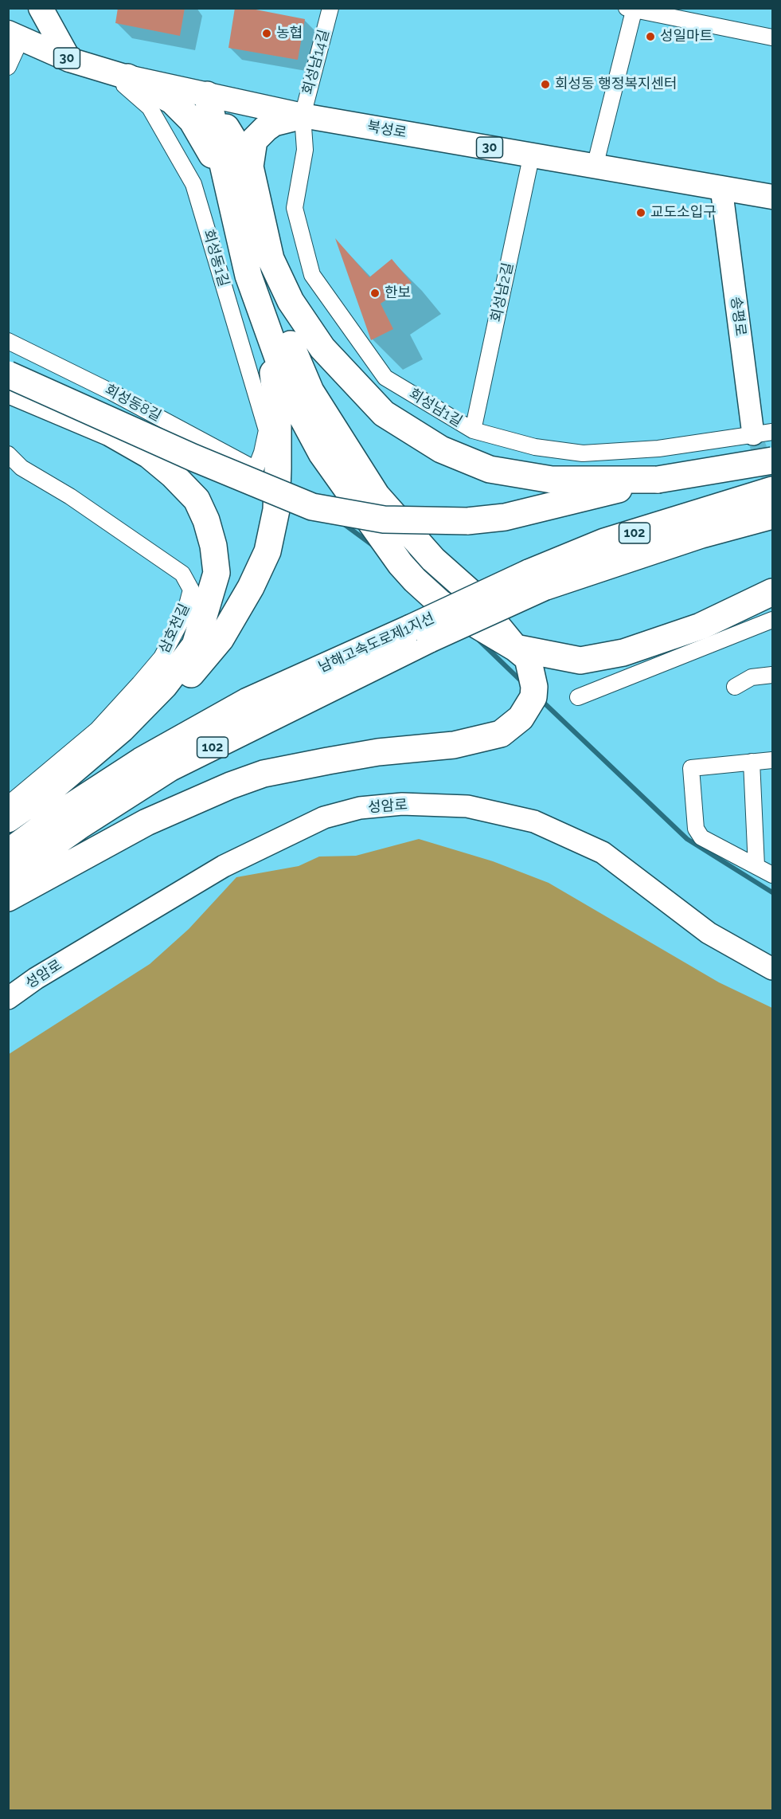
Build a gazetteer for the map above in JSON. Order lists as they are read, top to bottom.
{
  "streets": {
    "highway": ["102", "남해고속도로제1지선"],
    "main road": [
      "30",
      "북성로",
      "송평로",
      "성암로"
    ],
    "street": [
      "회성남14길",
      "회성동1길",
      "회성남2길",
      "회성동8길",
      "회성남1길",
      "삼호천길"
    ]
  },
  "crossings": [
    ["회성남14길", "북성로"],
    ["회성남14길", "회성남1길"],
    ["북성로", "회성동1길"],
    ["북성로", "회성남2길"],
    ["북성로", "송평로"],
    ["북성로", "회성남1길"],
    ["회성동1길", "회성동8길"],
    ["회성남2길", "회성남1길"],
    ["송평로", "회성남1길"]
  ],
  "places": [
    "농협",
    "성일마트",
    "회성동 행정복지센터",
    "교도소입구",
    "한보"
  ]
}
